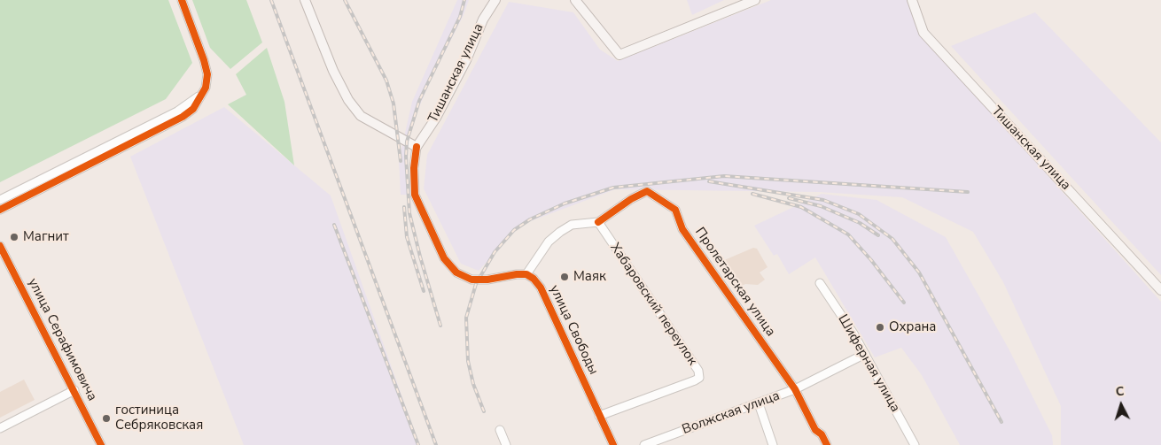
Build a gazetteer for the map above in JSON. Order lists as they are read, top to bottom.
{
  "streets": {
    "main road": ["Тишанская улица"],
    "street": [
      "Пролетарская улица",
      "Хабаровский переулок",
      "улица Свободы",
      "улица Серафимовича",
      "Шиферная улица",
      "Волжская улица"
    ]
  },
  "crossings": [
    ["Пролетарская улица", "Хабаровский переулок"],
    ["Пролетарская улица", "Волжская улица"],
    ["Хабаровский переулок", "улица Свободы"],
    ["Шиферная улица", "Волжская улица"]
  ],
  "places": [
    "Магнит",
    "Mаяк",
    "Охрана",
    "гостиница Себряковская"
  ],
  "north": "top"
}
